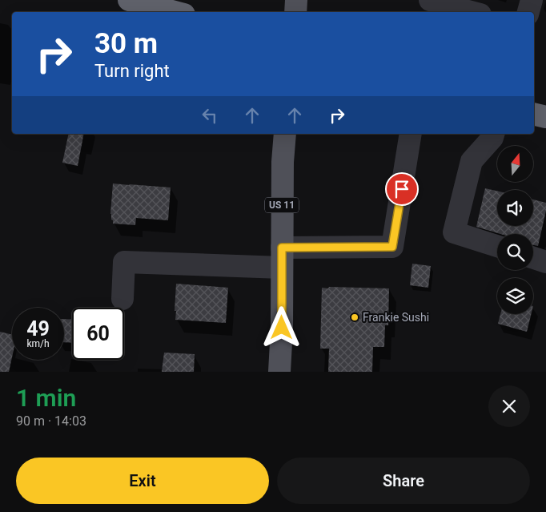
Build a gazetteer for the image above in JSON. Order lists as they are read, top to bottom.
{
  "streets": {
    "main road": ["US 11"]
  },
  "places": ["Frankie Sushi"],
  "north": "top",
  "page": {
    "turn": ["30 m", "Turn right"],
    "speed": "49 km/h",
    "limit": "60",
    "heading": ["1 min", "90 m · 14:03"],
    "buttons": ["Exit", "Share"]
  }
}
